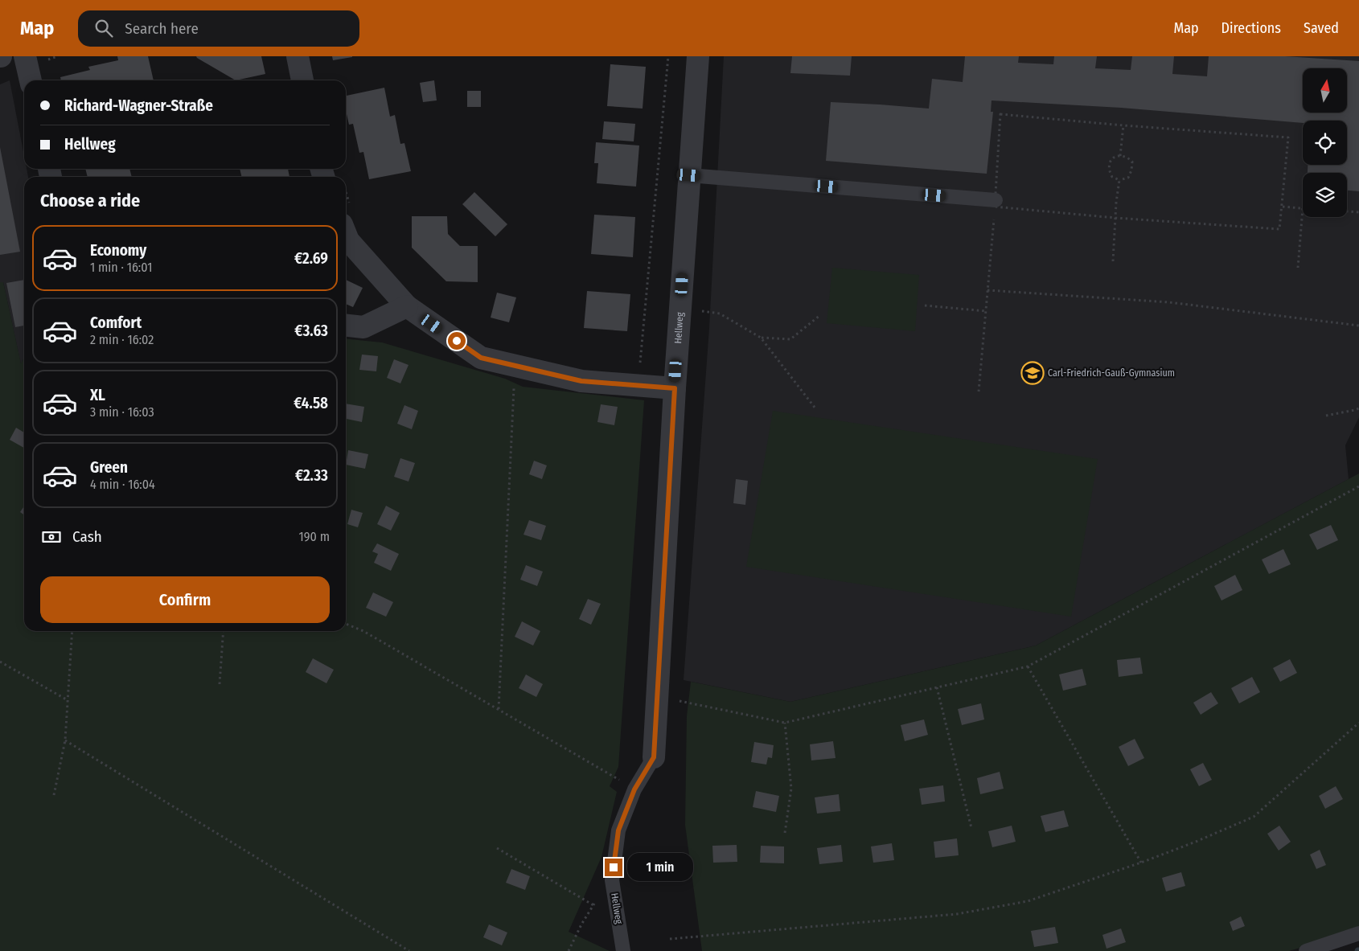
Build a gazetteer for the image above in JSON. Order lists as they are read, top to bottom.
{
  "streets": {
    "street": ["Hellweg"]
  },
  "places": {
    "school or university": ["Carl-Friedrich-Gauß-Gymnasium"]
  },
  "north": "top",
  "page": {
    "header": "Map",
    "search": "Search here",
    "nav": ["Map", "Directions", "Saved"],
    "banner": ["Richard-Wagner-Straße", "Hellweg"],
    "heading": "Choose a ride",
    "list": [
      {
        "name": "Economy",
        "note": "1 min · 16:01",
        "value": "€2.69"
      },
      {
        "name": "Comfort",
        "note": "2 min · 16:02",
        "value": "€3.63"
      },
      {
        "name": "XL",
        "note": "3 min · 16:03",
        "value": "€4.58"
      },
      {
        "name": "Green",
        "note": "4 min · 16:04",
        "value": "€2.33"
      }
    ],
    "pay": ["Cash", "190 m"],
    "buttons": "Confirm",
    "bubble": "1 min"
  }
}
